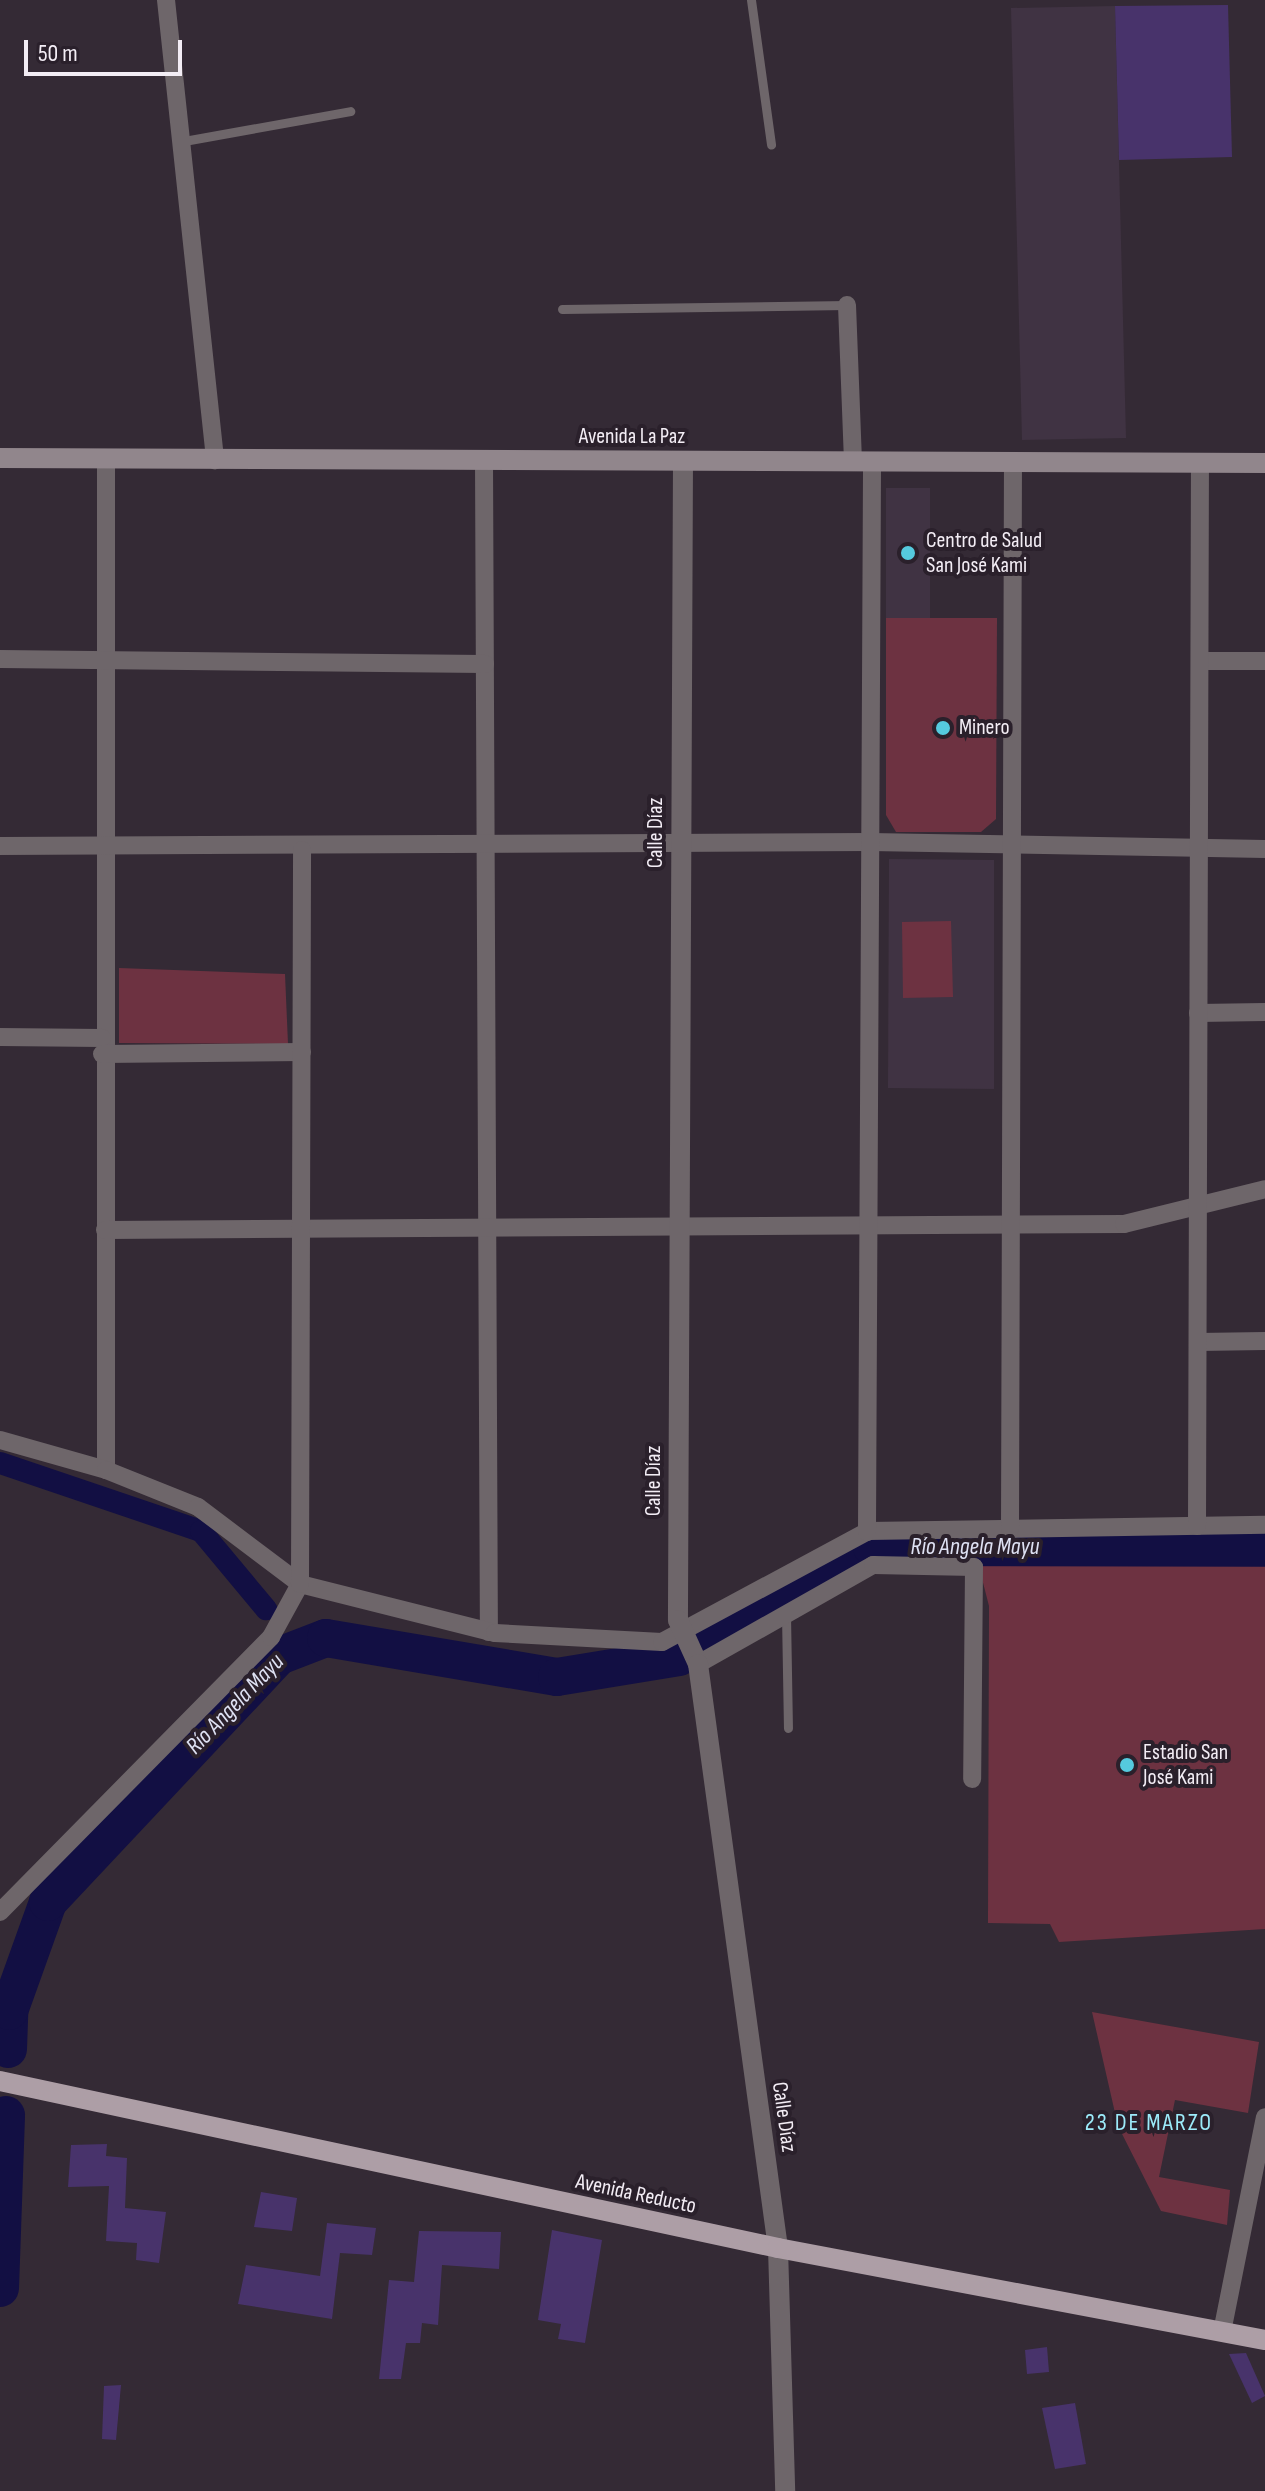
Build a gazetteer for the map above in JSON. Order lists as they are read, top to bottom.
{
  "streets": {
    "main road": ["Avenida La Paz", "Avenida Reducto"],
    "street": ["Calle Díaz"]
  },
  "crossings": [
    ["Avenida La Paz", "Calle Díaz"],
    ["Calle Díaz", "Avenida Reducto"]
  ],
  "districts": ["23 DE MARZO"],
  "water": ["Río Angela Mayu"],
  "places": ["Centro de Salud San José Kami", "Minero", "Estadio San José Kami"],
  "scale_bar": "50 m"
}
